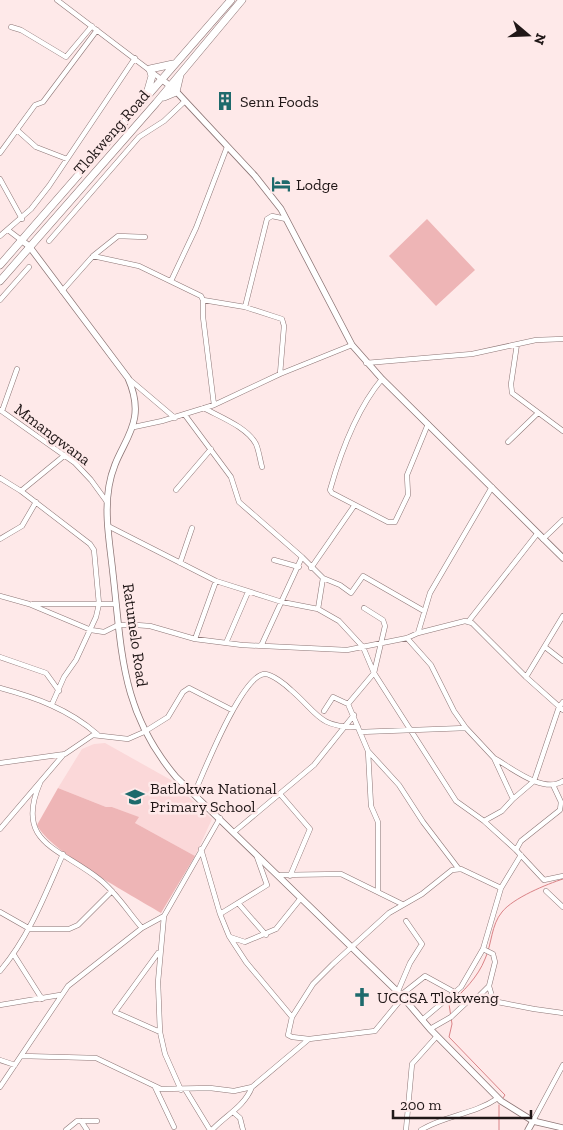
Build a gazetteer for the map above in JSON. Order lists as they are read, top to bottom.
{
  "streets": {
    "main road": ["Tlokweng Road"],
    "street": ["Mmangwana", "Ratumelo Road"]
  },
  "crossings": [
    ["Tlokweng Road", "Ratumelo Road"],
    ["Mmangwana", "Ratumelo Road"]
  ],
  "places": {
    "building": ["Senn Foods"],
    "hotel": ["Lodge"],
    "school or university": ["Batlokwa National Primary School"],
    "church": ["UCCSA Tlokweng"]
  },
  "scale_bar": "200 m",
  "north": "right"
}
